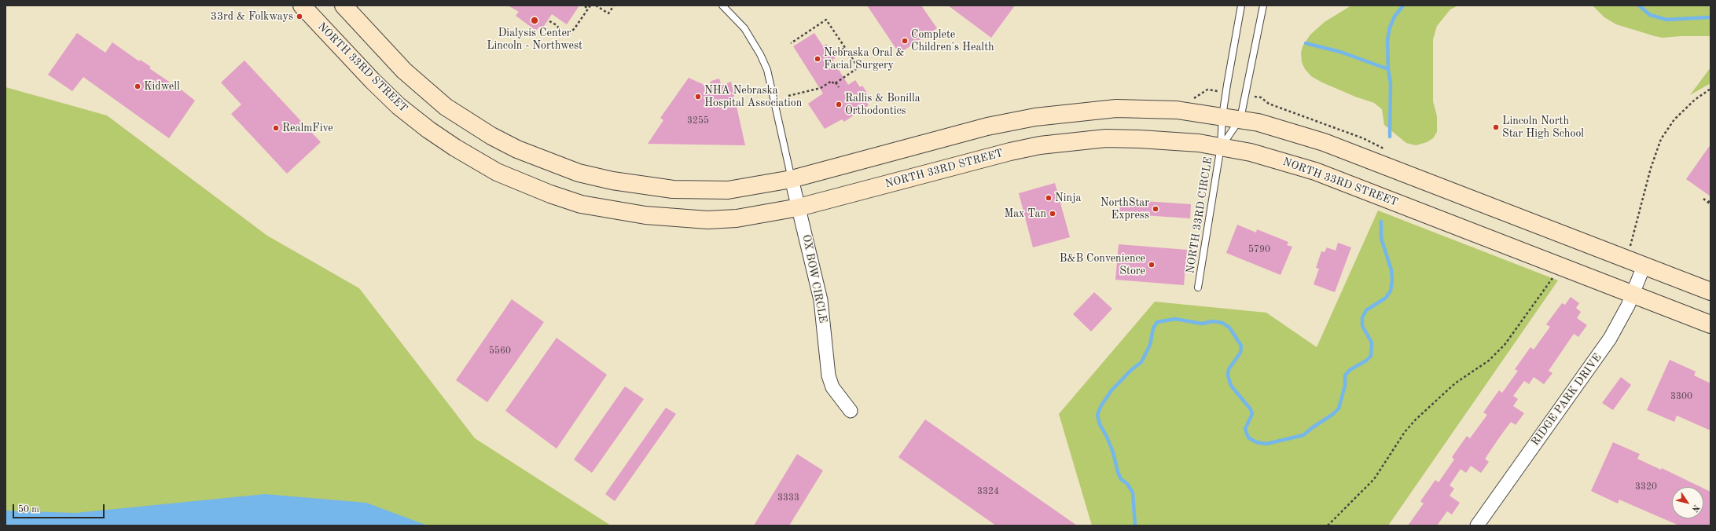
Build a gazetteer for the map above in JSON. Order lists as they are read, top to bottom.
{
  "streets": {
    "main road": ["NORTH 33RD STREET"],
    "street": ["OX BOW CIRCLE", "RIDGE PARK DRIVE"],
    "lane": ["NORTH 33RD CIRCLE"]
  },
  "crossings": [
    ["NORTH 33RD STREET", "NORTH 33RD CIRCLE"],
    ["NORTH 33RD STREET", "OX BOW CIRCLE"],
    ["NORTH 33RD STREET", "RIDGE PARK DRIVE"]
  ],
  "places": [
    "33rd & Folkways",
    "Dialysis Center Lincoln - Northwest",
    "Complete Children's Health",
    "Nebraska Oral & Facial Surgery",
    "Kidwell",
    "NHA Nebraska Hospital Association",
    "Rallis & Bonilla Orthodontics",
    "Lincoln North Star High School",
    "RealmFive",
    "Ninja",
    "NorthStar Express",
    "Max Tan",
    "B&B Convenience Store"
  ],
  "house_numbers": [
    "3255",
    "5790",
    "5560",
    "3300",
    "3320",
    "3324",
    "3333"
  ],
  "scale_bar": "50 m",
  "north": "bottom right"
}
